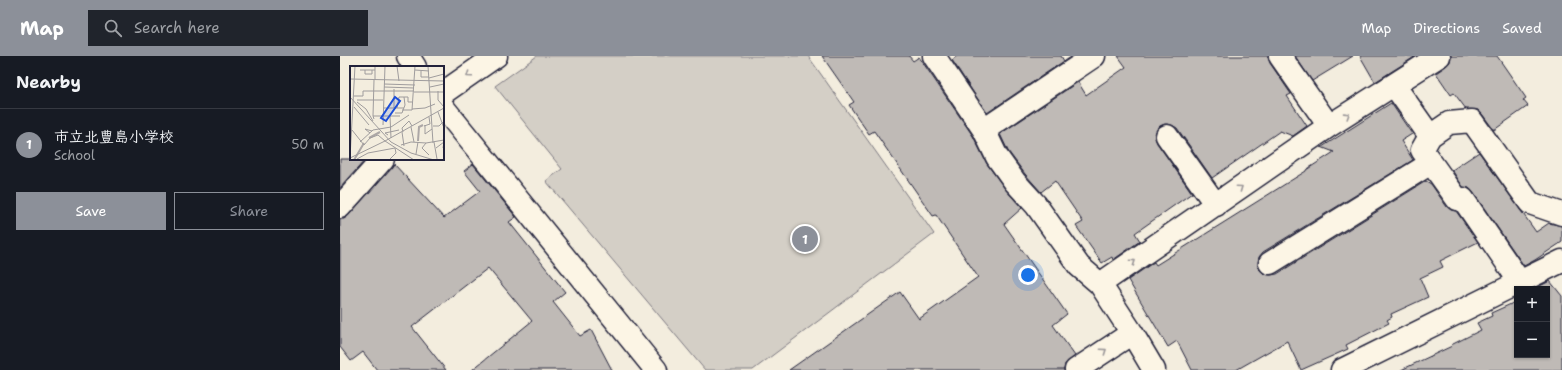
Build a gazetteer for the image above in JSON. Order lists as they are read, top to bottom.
{
  "page": {
    "header": "Map",
    "search": "Search here",
    "nav": ["Map", "Directions", "Saved"],
    "heading": "Nearby",
    "list": [
      {
        "mark": "1",
        "name": "市立北豊島小学校",
        "note": "School",
        "value": "50 m"
      }
    ],
    "buttons": ["Save", "Share"],
    "pins": "1",
    "map_buttons": ["+", "−"]
  }
}
